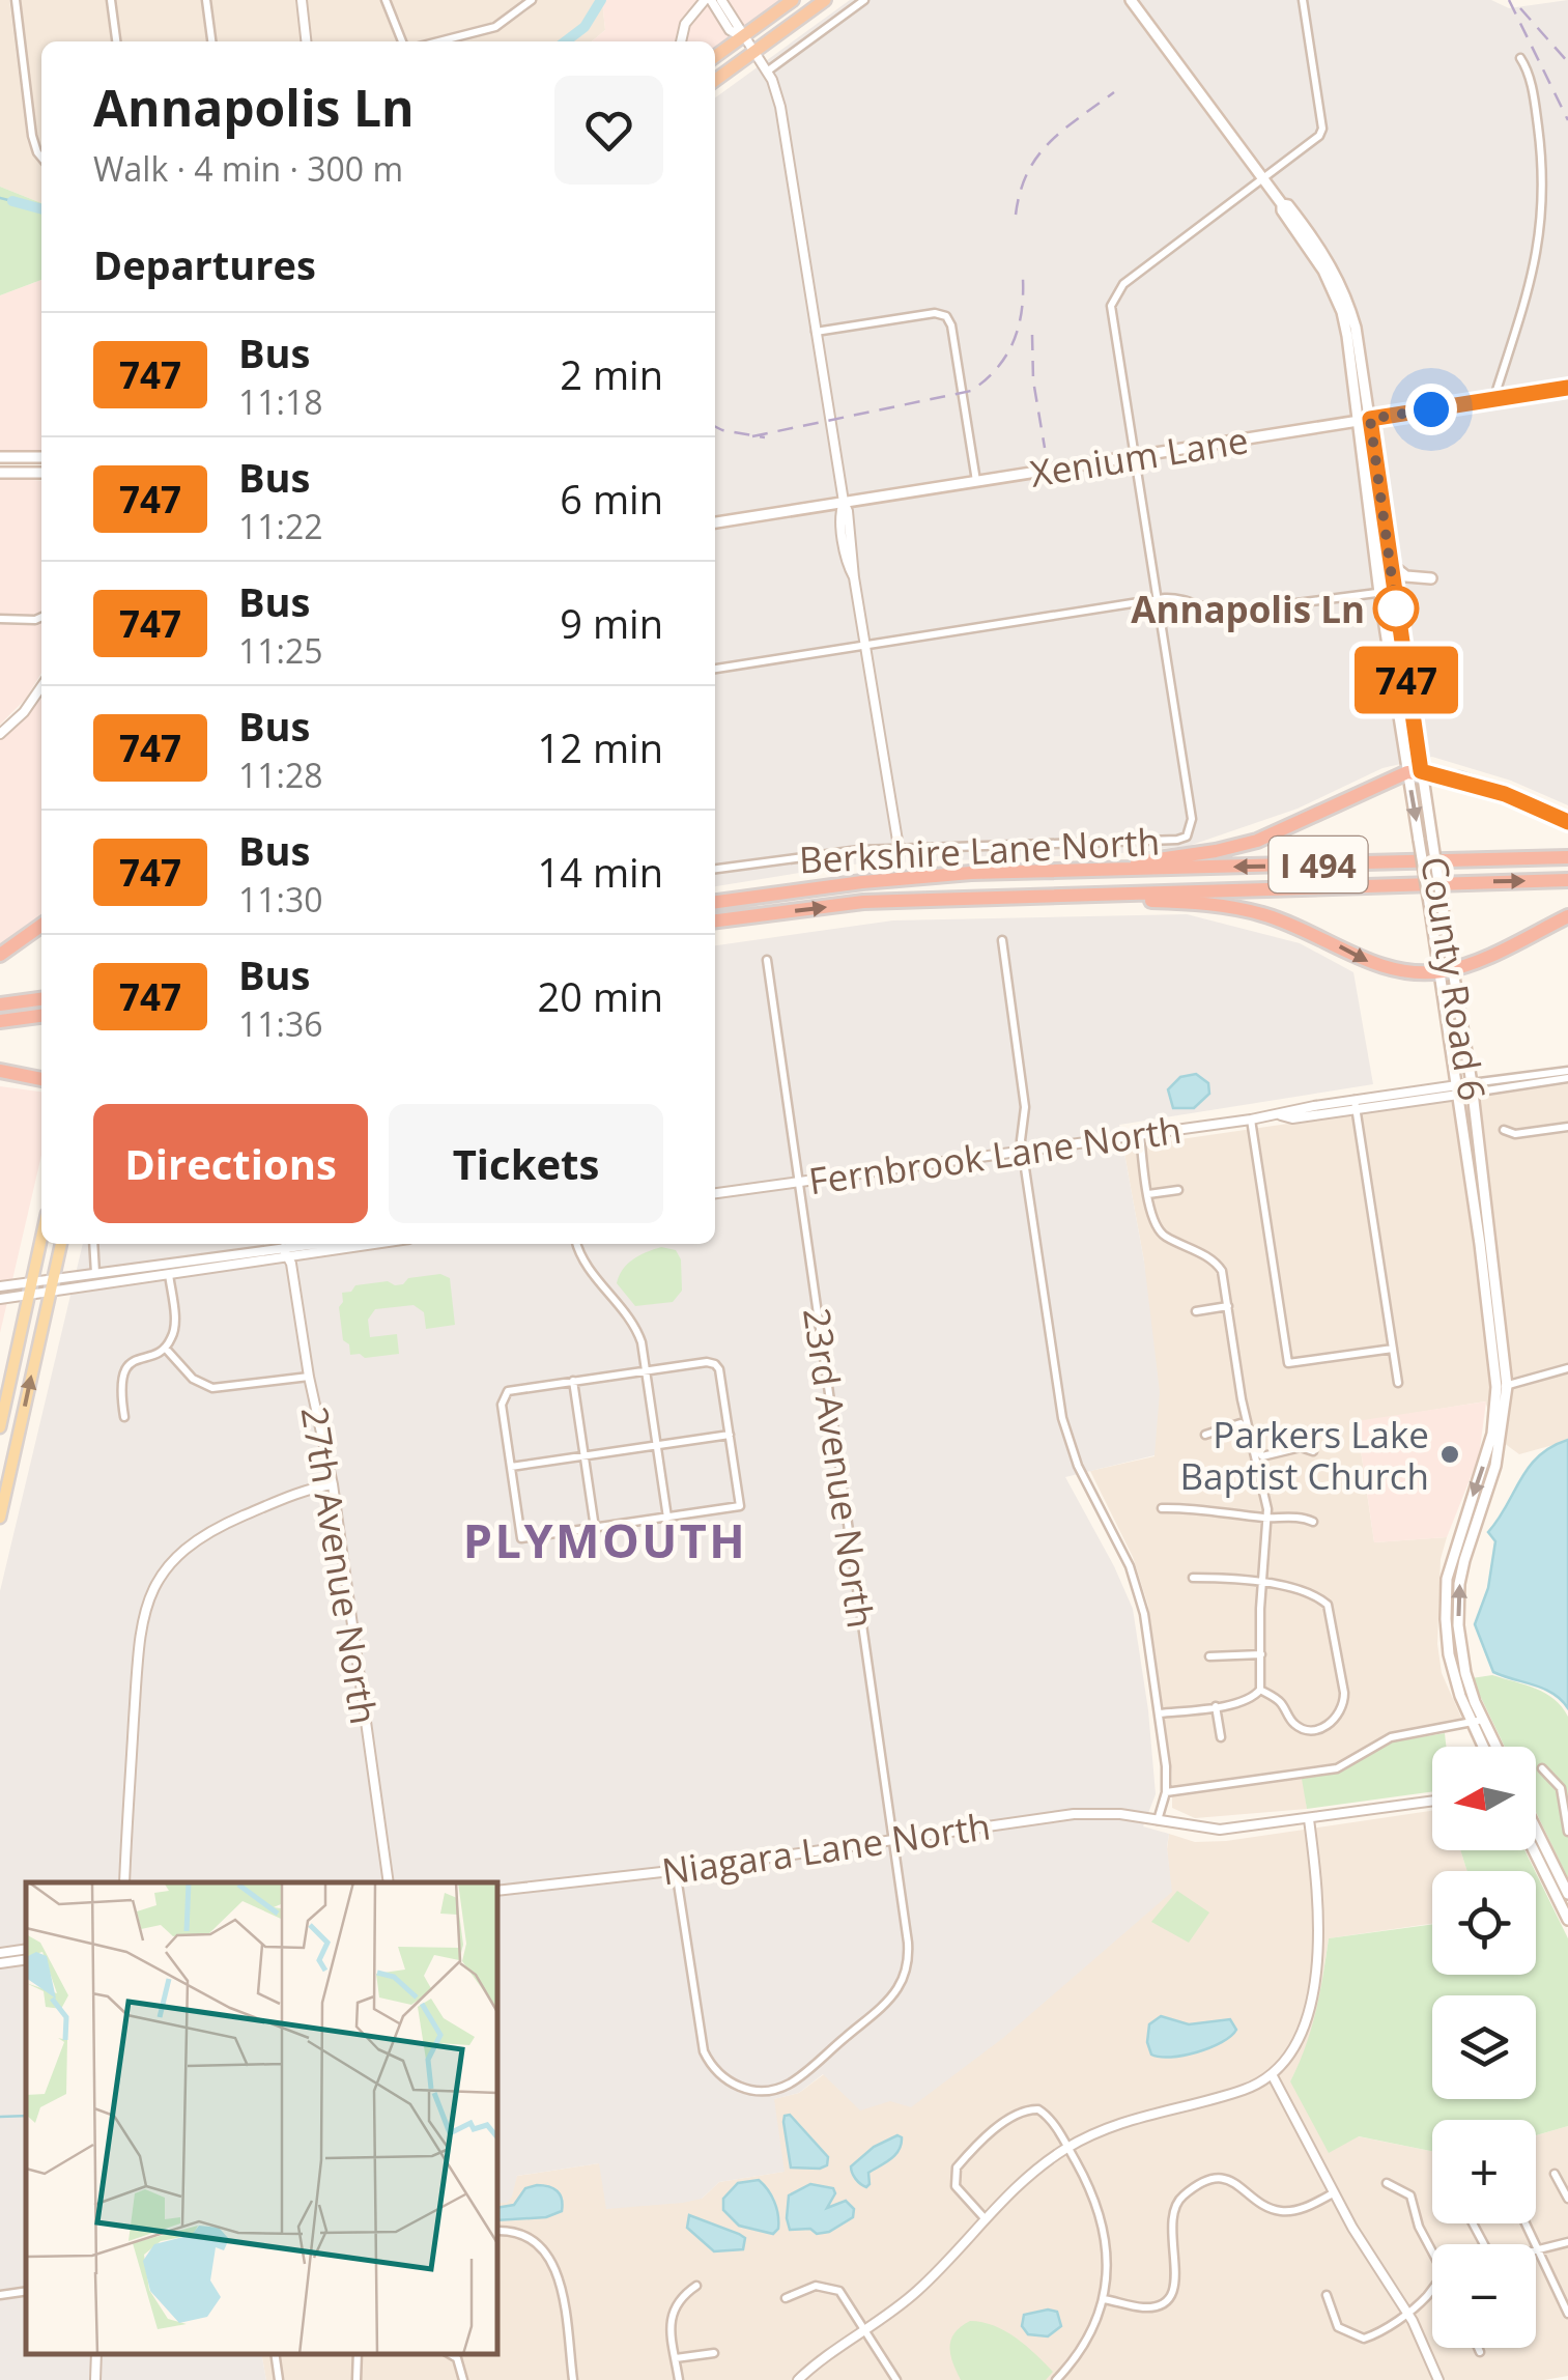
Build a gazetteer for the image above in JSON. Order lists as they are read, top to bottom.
{
  "streets": {
    "highway": ["I 494"],
    "main road": ["Xenium Lane", "County Road 6"],
    "street": [
      "Berkshire Lane North",
      "Fernbrook Lane North",
      "23rd Avenue North",
      "27th Avenue North",
      "Niagara Lane North"
    ]
  },
  "crossings": [
    ["Xenium Lane", "County Road 6"],
    ["County Road 6", "Fernbrook Lane North"],
    ["Fernbrook Lane North", "23rd Avenue North"],
    ["23rd Avenue North", "Niagara Lane North"]
  ],
  "districts": ["PLYMOUTH"],
  "places": ["Annapolis Ln", "Parkers Lake Baptist Church"],
  "lines": ["bus line 747"],
  "north": "left",
  "page": {
    "on_map": "747",
    "heading": [
      ["Annapolis Ln", "Walk · 4 min · 300 m"],
      "Departures"
    ],
    "list": [
      {
        "mark": "747",
        "name": "Bus",
        "note": "11:18",
        "value": "2 min"
      },
      {
        "mark": "747",
        "name": "Bus",
        "note": "11:22",
        "value": "6 min"
      },
      {
        "mark": "747",
        "name": "Bus",
        "note": "11:25",
        "value": "9 min"
      },
      {
        "mark": "747",
        "name": "Bus",
        "note": "11:28",
        "value": "12 min"
      },
      {
        "mark": "747",
        "name": "Bus",
        "note": "11:30",
        "value": "14 min"
      },
      {
        "mark": "747",
        "name": "Bus",
        "note": "11:36",
        "value": "20 min"
      }
    ],
    "buttons": ["Directions", "Tickets"],
    "map_buttons": ["+", "−"]
  }
}
